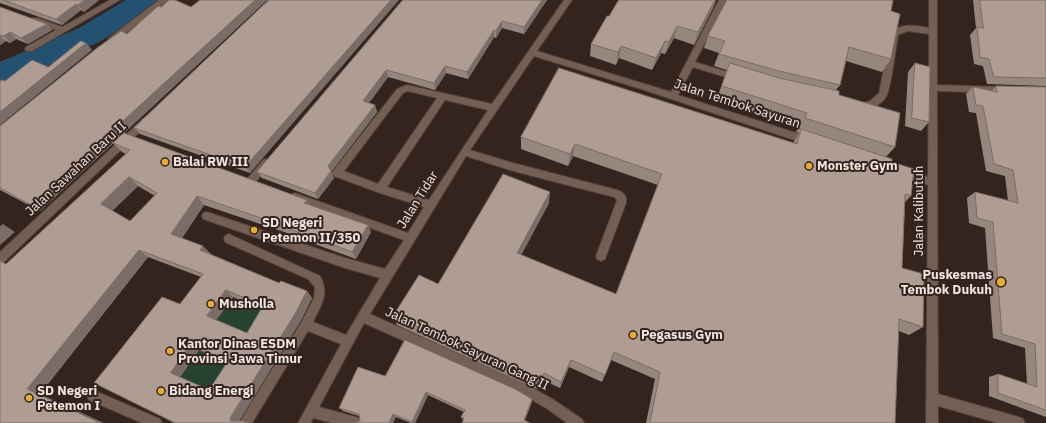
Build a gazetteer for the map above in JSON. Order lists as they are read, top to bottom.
{
  "streets": {
    "street": [
      "Jalan Tembok Sayuran",
      "Jalan Sawahan Baru II",
      "Jalan Tidar",
      "Jalan Kalibutuh",
      "Jalan Tembok Sayuran Gang II"
    ]
  },
  "crossings": [
    ["Jalan Tembok Sayuran", "Jalan Tidar"],
    ["Jalan Tidar", "Jalan Tembok Sayuran Gang II"]
  ],
  "places": [
    "Balai RW III",
    "Monster Gym",
    "SD Negeri Petemon II/350",
    "Puskesmas Tembok Dukuh",
    "Musholla",
    "Pegasus Gym",
    "Kantor Dinas ESDM Provinsi Jawa Timur",
    "Bidang Energi",
    "SD Negeri Petemon I"
  ]
}
